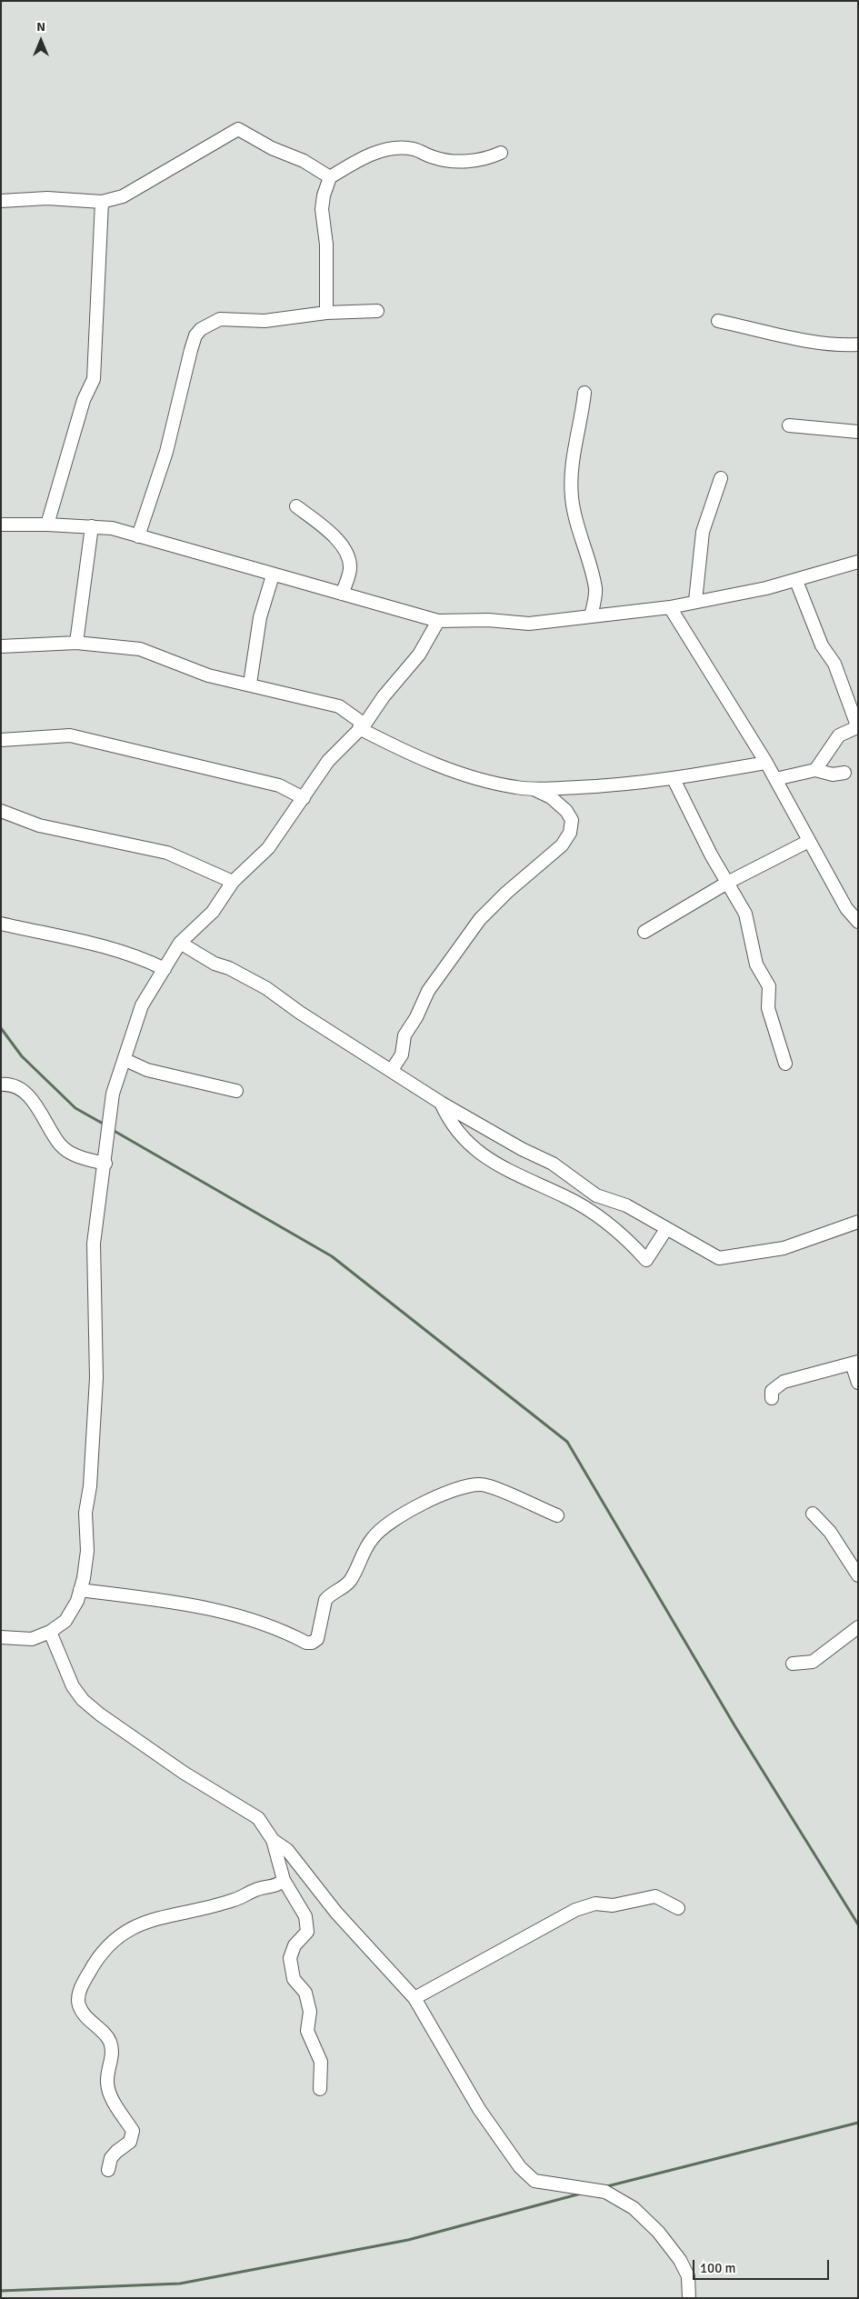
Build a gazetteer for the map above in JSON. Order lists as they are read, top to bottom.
{
  "scale_bar": "100 m",
  "north": "top"
}
